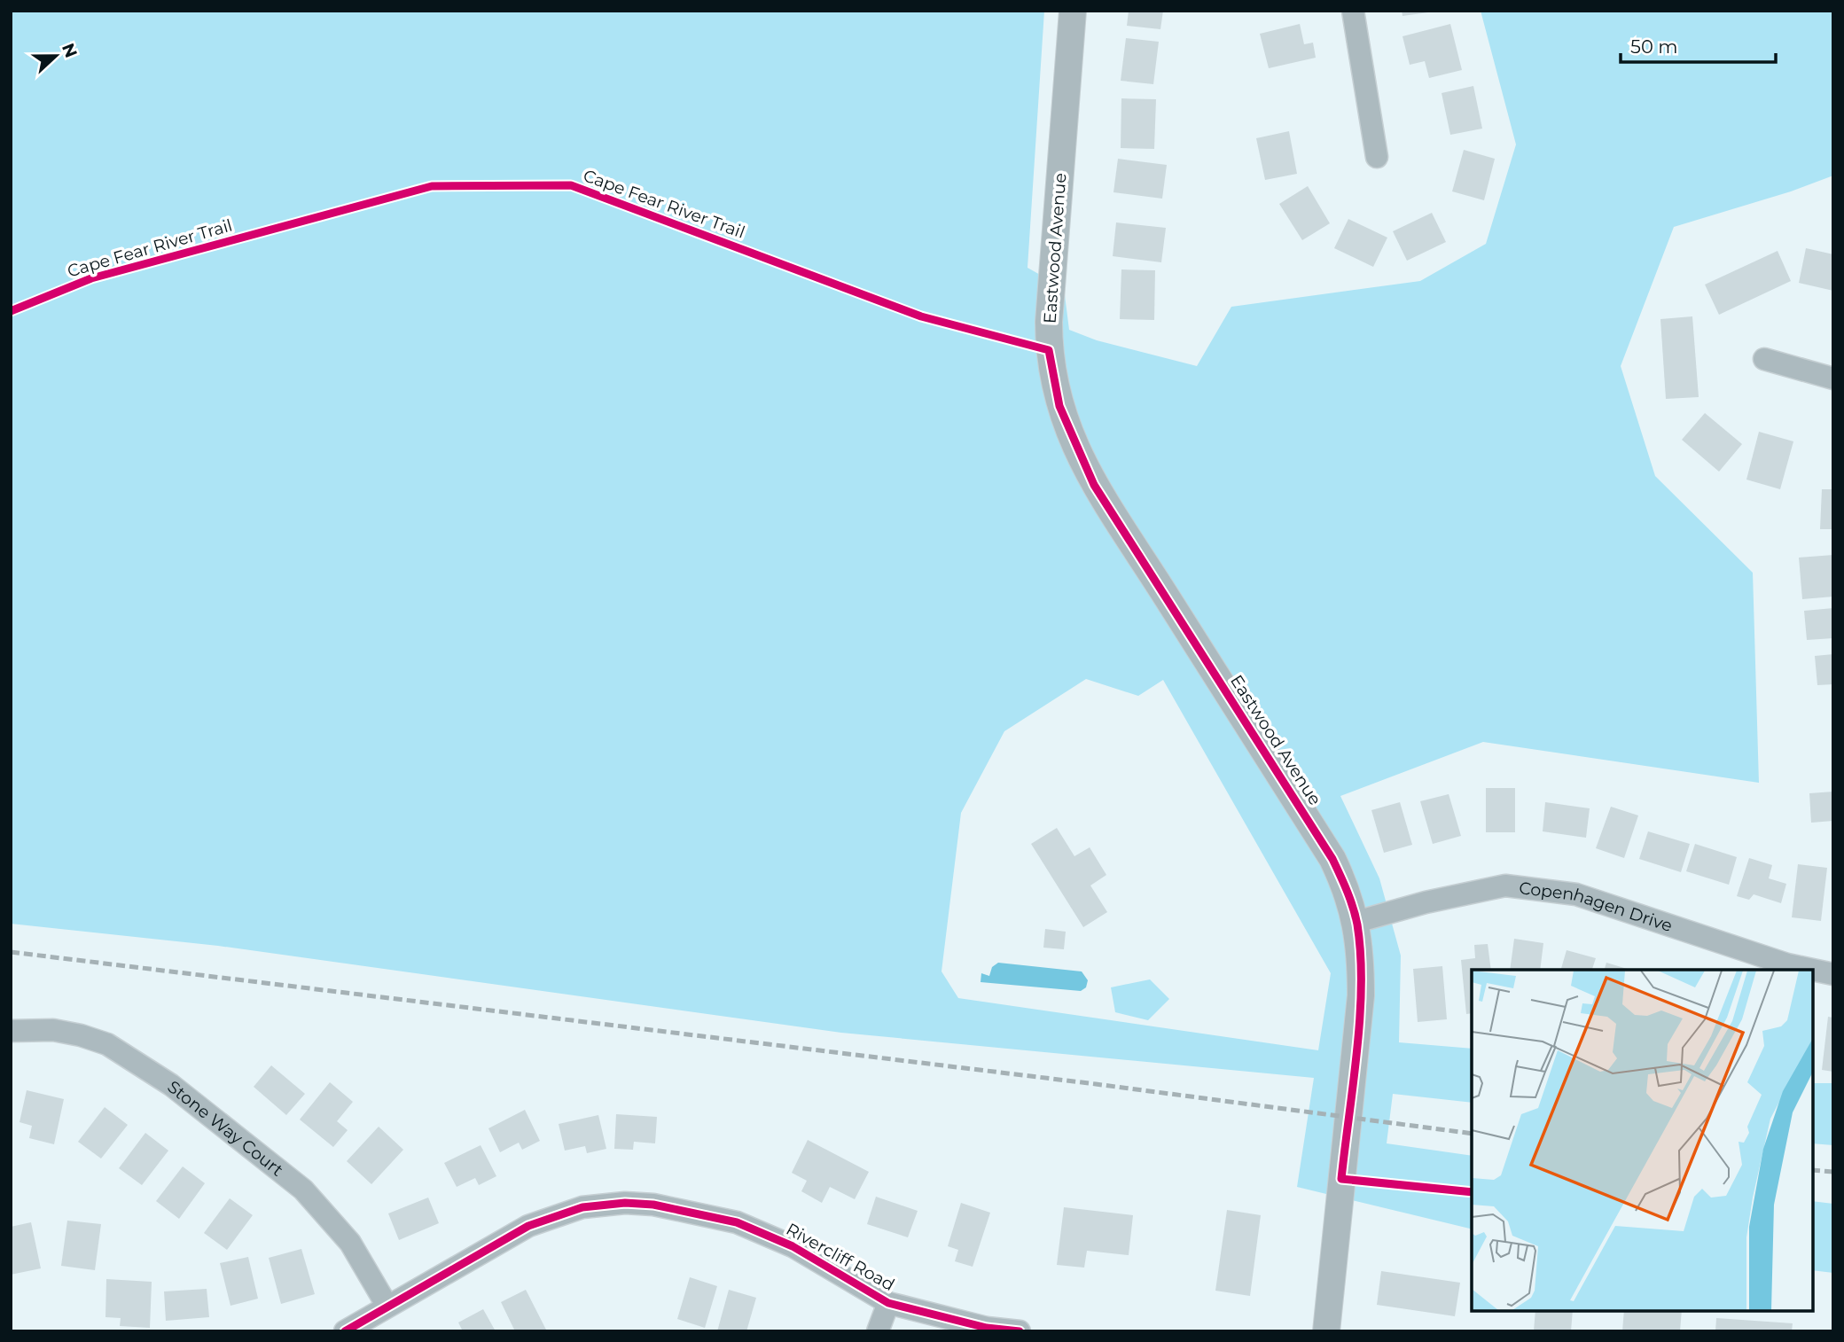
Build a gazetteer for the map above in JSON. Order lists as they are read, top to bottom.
{
  "streets": {
    "street": [
      "Eastwood Avenue",
      "Copenhagen Drive",
      "Stone Way Court",
      "Rivercliff Road"
    ],
    "cycle path": ["Cape Fear River Trail"]
  },
  "crossings": [
    ["Eastwood Avenue", "Copenhagen Drive"],
    ["Stone Way Court", "Rivercliff Road"]
  ],
  "scale_bar": "50 m",
  "north": "right"
}
